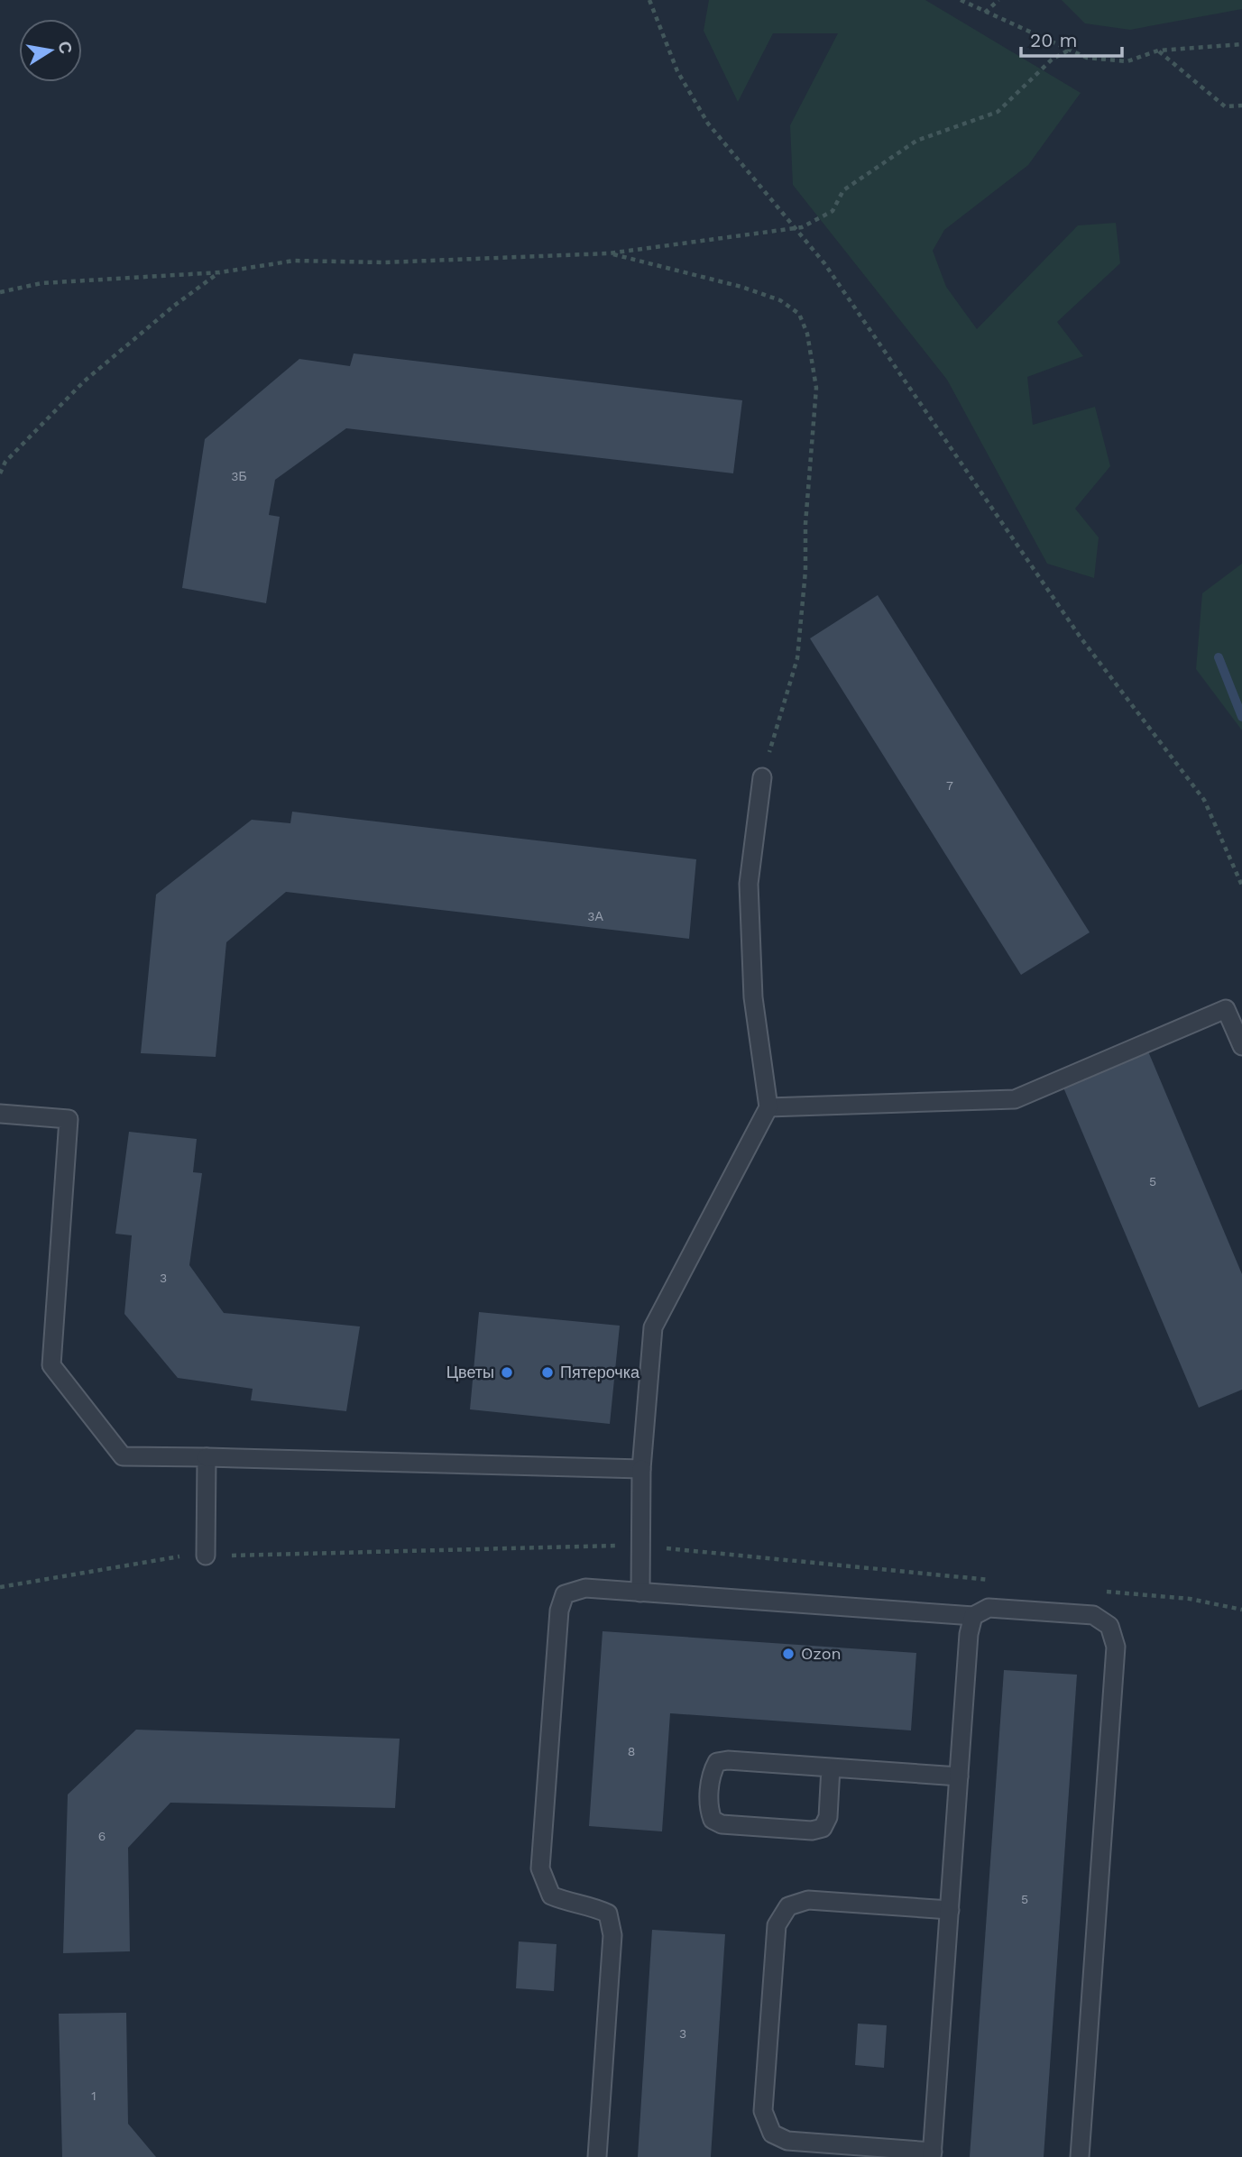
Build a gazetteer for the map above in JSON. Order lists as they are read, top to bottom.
{
  "places": ["Цветы", "Пятерочка", "Ozon"],
  "house_numbers": [
    "3Б",
    "7",
    "3А",
    "5",
    "3",
    "8",
    "6",
    "5",
    "3",
    "1"
  ],
  "scale_bar": "20 m",
  "north": "right"
}
